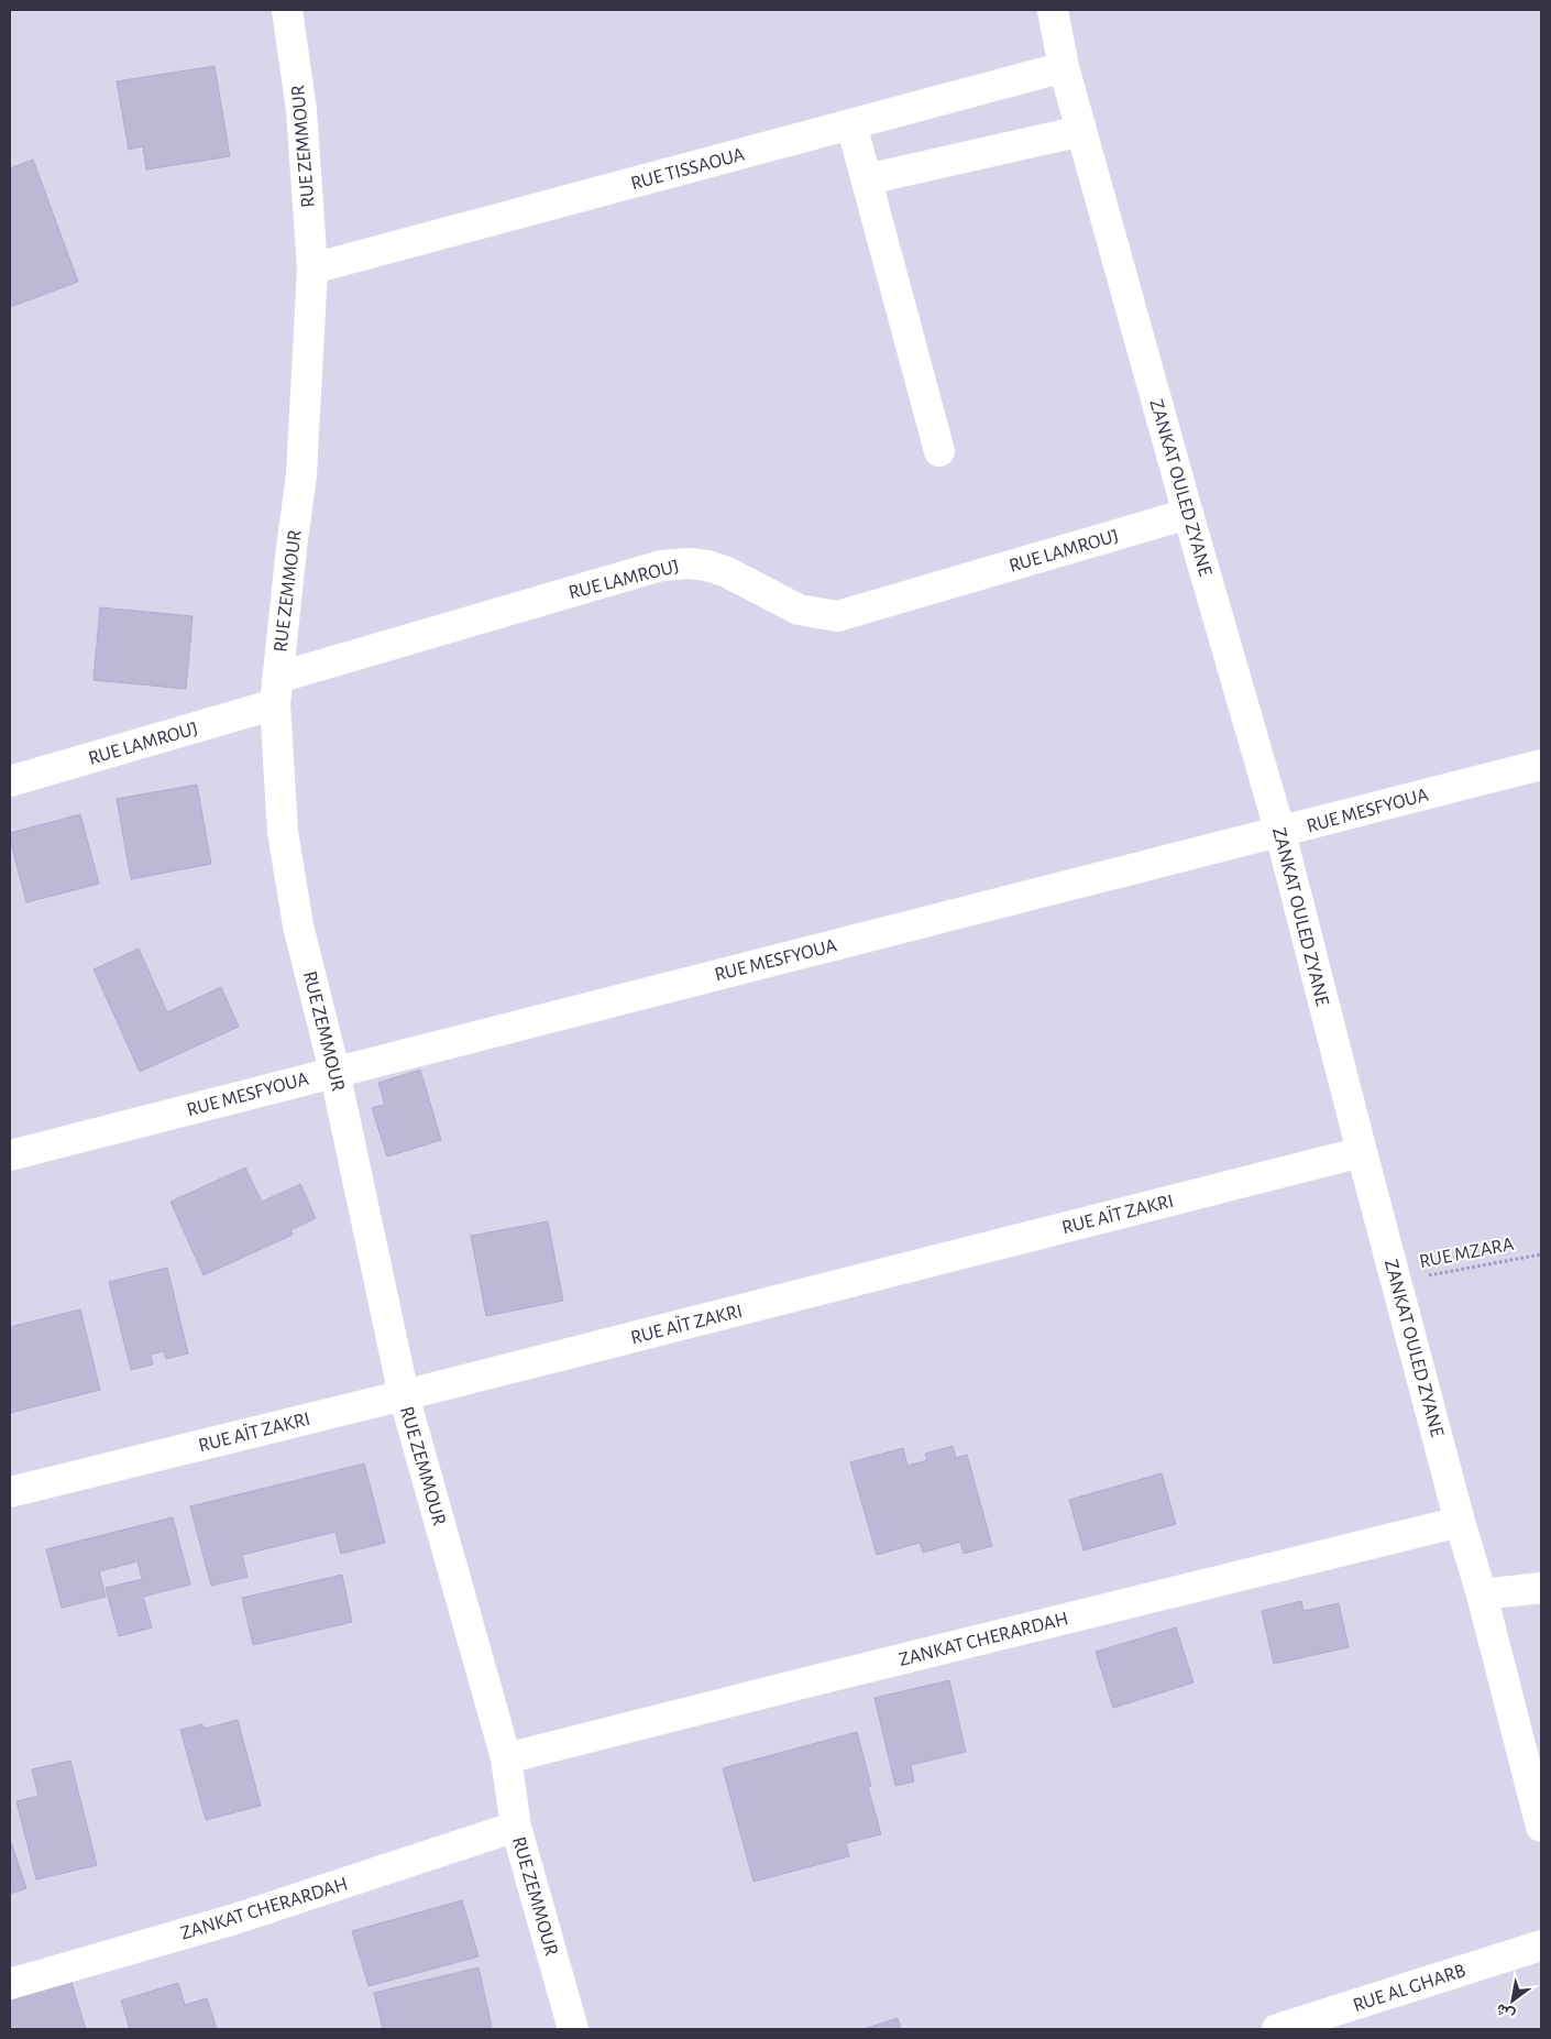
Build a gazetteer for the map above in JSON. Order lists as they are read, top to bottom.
{
  "streets": {
    "street": [
      "RUE ZEMMOUR",
      "RUE TISSAOUA",
      "ZANKAT OULED ZYANE",
      "RUE LAMROUJ",
      "RUE MESFYOUA",
      "RUE AÏT ZAKRI",
      "ZANKAT CHERARDAH",
      "RUE AL GHARB"
    ],
    "path": ["RUE MZARA"]
  },
  "crossings": [
    ["RUE ZEMMOUR", "RUE TISSAOUA"],
    ["RUE ZEMMOUR", "RUE LAMROUJ"],
    ["RUE ZEMMOUR", "RUE MESFYOUA"],
    ["RUE ZEMMOUR", "RUE AÏT ZAKRI"],
    ["RUE ZEMMOUR", "ZANKAT CHERARDAH"],
    ["RUE TISSAOUA", "ZANKAT OULED ZYANE"],
    ["ZANKAT OULED ZYANE", "RUE LAMROUJ"],
    ["ZANKAT OULED ZYANE", "RUE MESFYOUA"],
    ["ZANKAT OULED ZYANE", "RUE AÏT ZAKRI"],
    ["ZANKAT OULED ZYANE", "RUE MZARA"],
    ["ZANKAT OULED ZYANE", "ZANKAT CHERARDAH"]
  ],
  "north": "bottom left"
}
